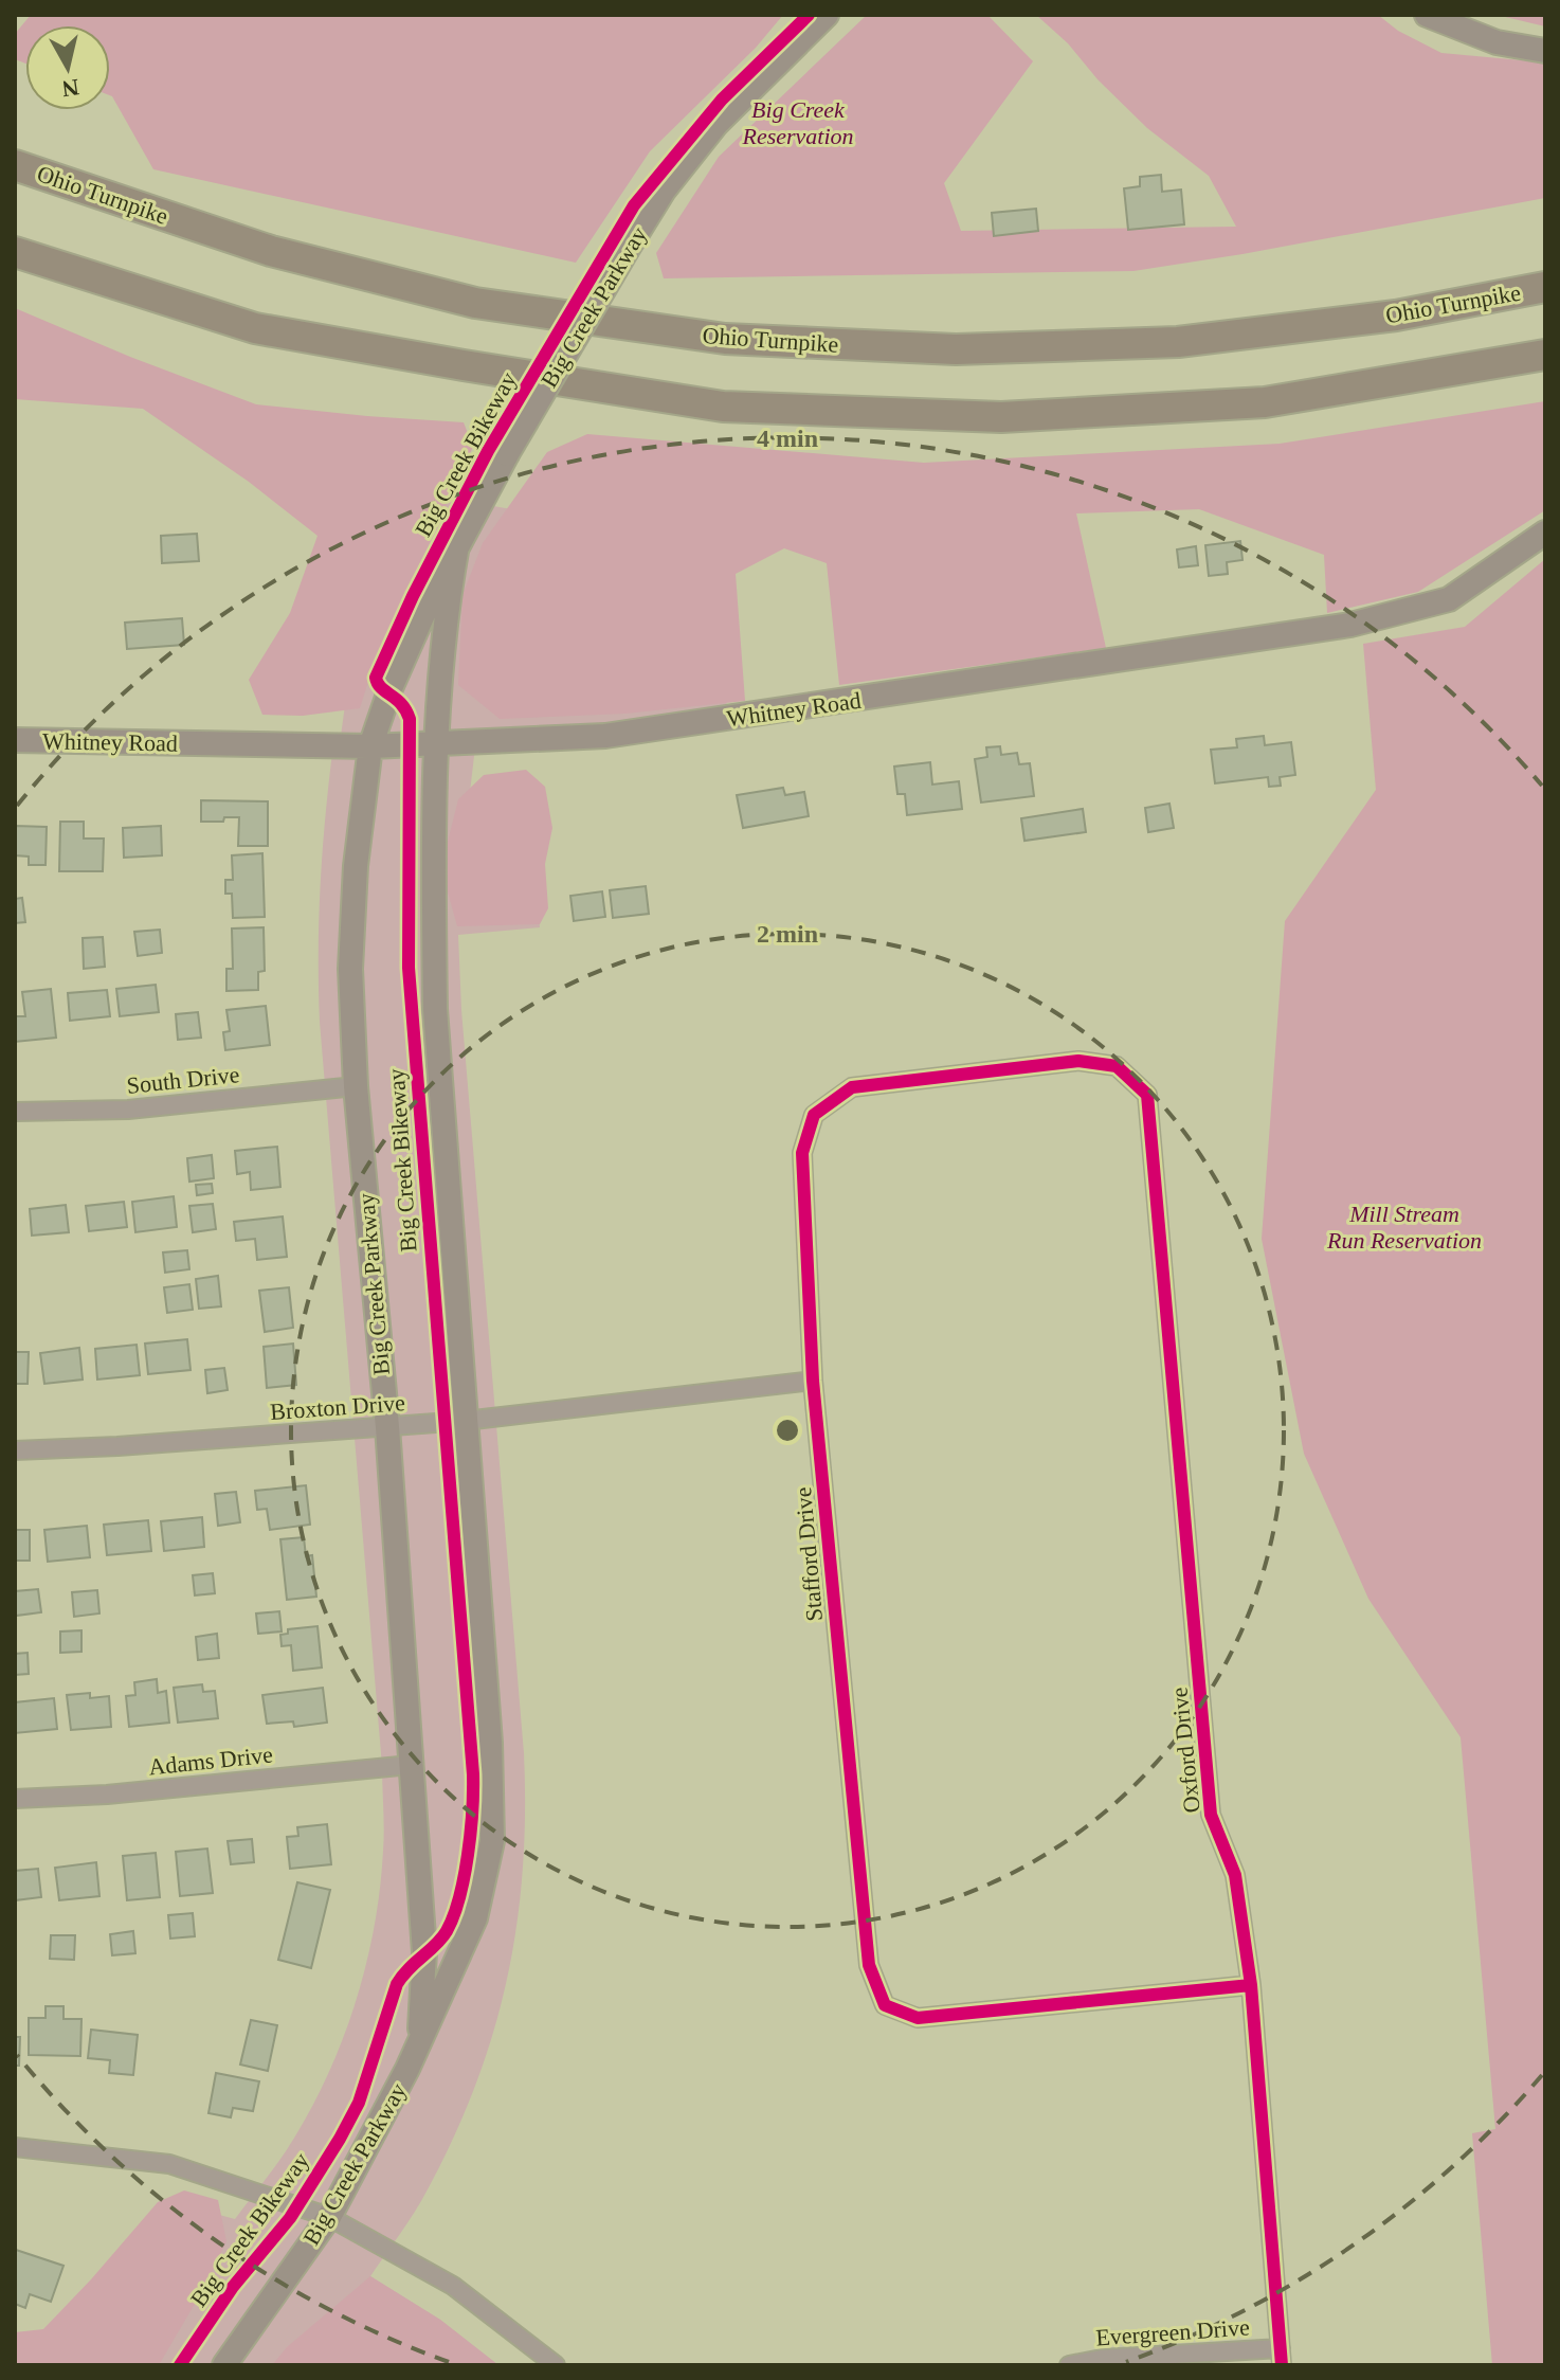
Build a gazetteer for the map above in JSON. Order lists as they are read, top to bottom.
{
  "streets": {
    "highway": ["Ohio Turnpike"],
    "street": [
      "Big Creek Parkway",
      "Whitney Road",
      "South Drive",
      "Broxton Drive",
      "Stafford Drive",
      "Oxford Drive",
      "Adams Drive",
      "Evergreen Drive"
    ],
    "cycle path": ["Big Creek Bikeway"]
  },
  "crossings": [
    ["Big Creek Parkway", "Whitney Road"],
    ["Big Creek Parkway", "South Drive"],
    ["Big Creek Parkway", "Broxton Drive"],
    ["Big Creek Parkway", "Adams Drive"],
    ["Broxton Drive", "Stafford Drive"],
    ["Stafford Drive", "Oxford Drive"],
    ["Oxford Drive", "Evergreen Drive"]
  ],
  "parks": ["Big Creek Reservation", "Mill Stream Run Reservation"],
  "north": "bottom",
  "rings": ["4 min", "2 min"]
}
